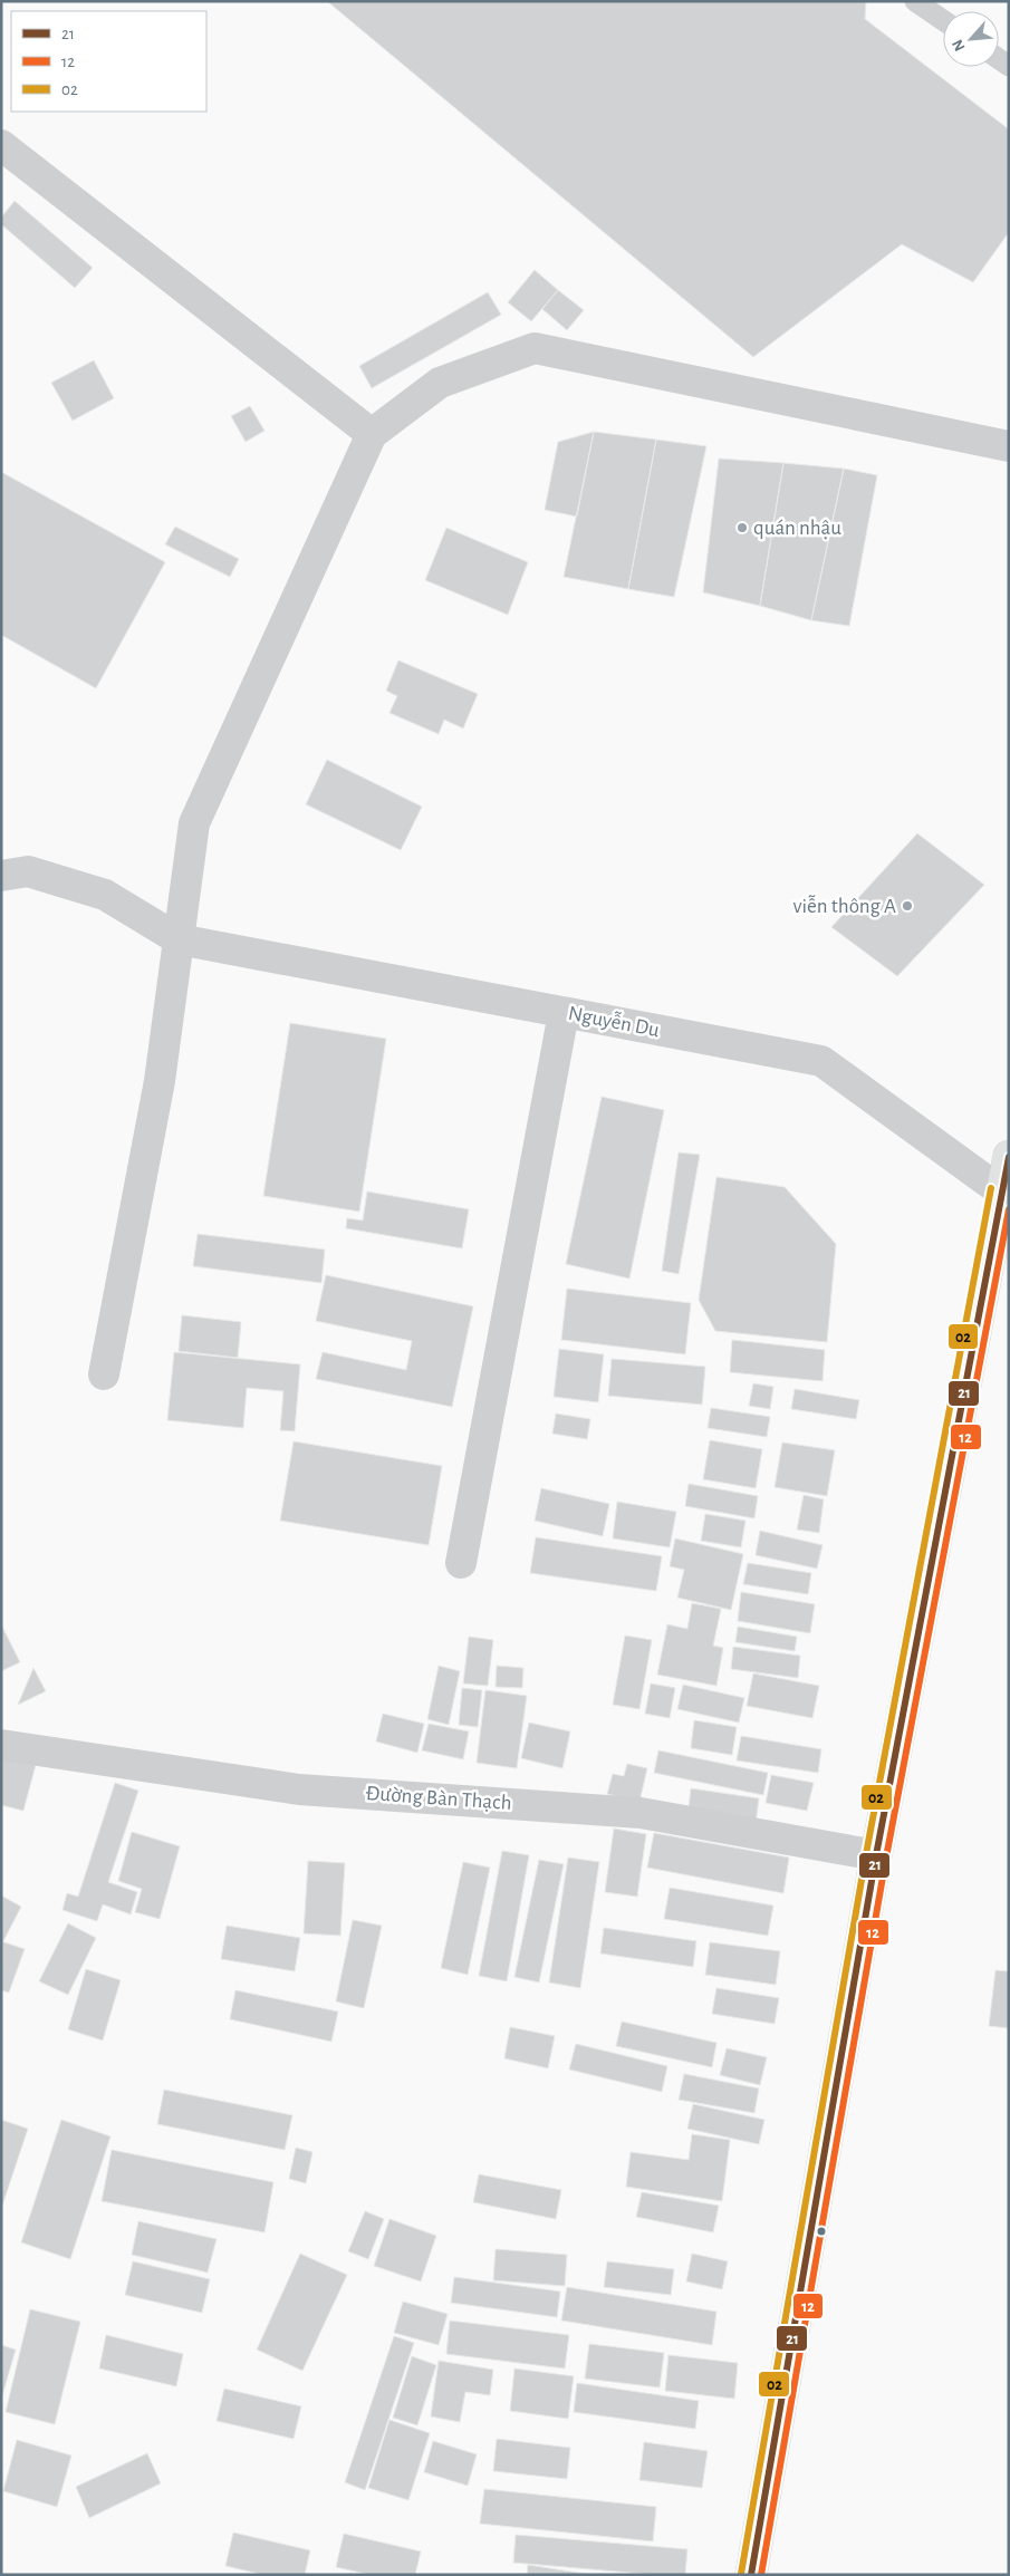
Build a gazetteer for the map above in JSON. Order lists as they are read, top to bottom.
{
  "streets": {
    "street": ["Nguyễn Du", "Đường Bàn Thạch"]
  },
  "places": ["quán nhậu", "viễn thông A"],
  "lines": ["transit line 21", "transit line 02", "transit line 12"],
  "legend": ["21", "12", "02"],
  "north": "bottom left"
}
